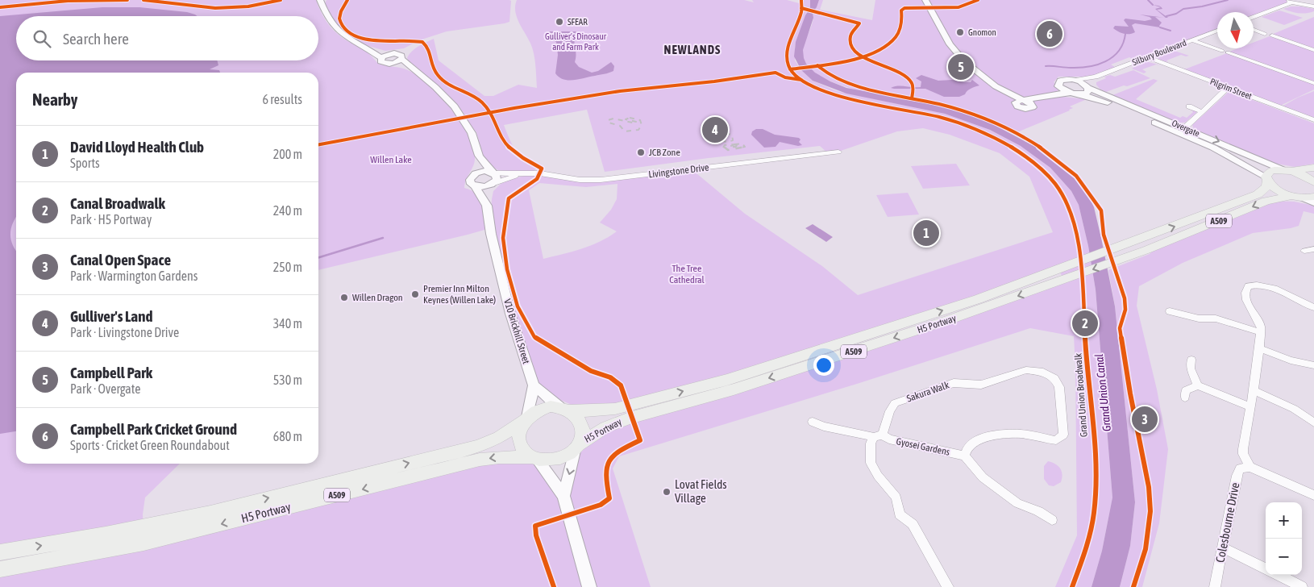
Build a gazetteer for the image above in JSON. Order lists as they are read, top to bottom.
{
  "streets": {
    "main road": ["A509", "H5 Portway"],
    "street": [
      "Silbury Boulevard",
      "Pilgrim Street",
      "Overgate",
      "Livingstone Drive",
      "V10 Brickhill Street",
      "Sakura Walk",
      "Gyosei Gardens",
      "Colesbourne Drive"
    ],
    "cycle path": ["Grand Union Broadwalk"]
  },
  "crossings": [
    ["Silbury Boulevard", "Pilgrim Street"],
    ["Silbury Boulevard", "Overgate"],
    ["Overgate", "H5 Portway"],
    ["Livingstone Drive", "V10 Brickhill Street"],
    ["A509", "H5 Portway"],
    ["A509", "V10 Brickhill Street"],
    ["H5 Portway", "V10 Brickhill Street"],
    ["Sakura Walk", "Gyosei Gardens"]
  ],
  "districts": ["NEWLANDS"],
  "water": ["Grand Union Canal"],
  "parks": ["Gulliver's Dinosaur and Farm Park", "Willen Lake", "The Tree Cathedral"],
  "places": [
    "SFEAR",
    "Gnomon",
    "JCB Zone",
    "Premier Inn Milton Keynes (Willen Lake)",
    "Willen Dragon",
    "Lovat Fields Village"
  ],
  "north": "bottom",
  "page": {
    "search": "Search here",
    "pins": [
      "6",
      "5",
      "4",
      "1",
      "2",
      "3"
    ],
    "heading": ["Nearby", "6 results"],
    "list": [
      {
        "mark": "1",
        "name": "David Lloyd Health Club",
        "note": "Sports",
        "value": "200 m"
      },
      {
        "mark": "2",
        "name": "Canal Broadwalk",
        "note": "Park · H5 Portway",
        "value": "240 m"
      },
      {
        "mark": "3",
        "name": "Canal Open Space",
        "note": "Park · Warmington Gardens",
        "value": "250 m"
      },
      {
        "mark": "4",
        "name": "Gulliver's Land",
        "note": "Park · Livingstone Drive",
        "value": "340 m"
      },
      {
        "mark": "5",
        "name": "Campbell Park",
        "note": "Park · Overgate",
        "value": "530 m"
      },
      {
        "mark": "6",
        "name": "Campbell Park Cricket Ground",
        "note": "Sports · Cricket Green Roundabout",
        "value": "680 m"
      }
    ],
    "map_buttons": ["+", "−"]
  }
}
